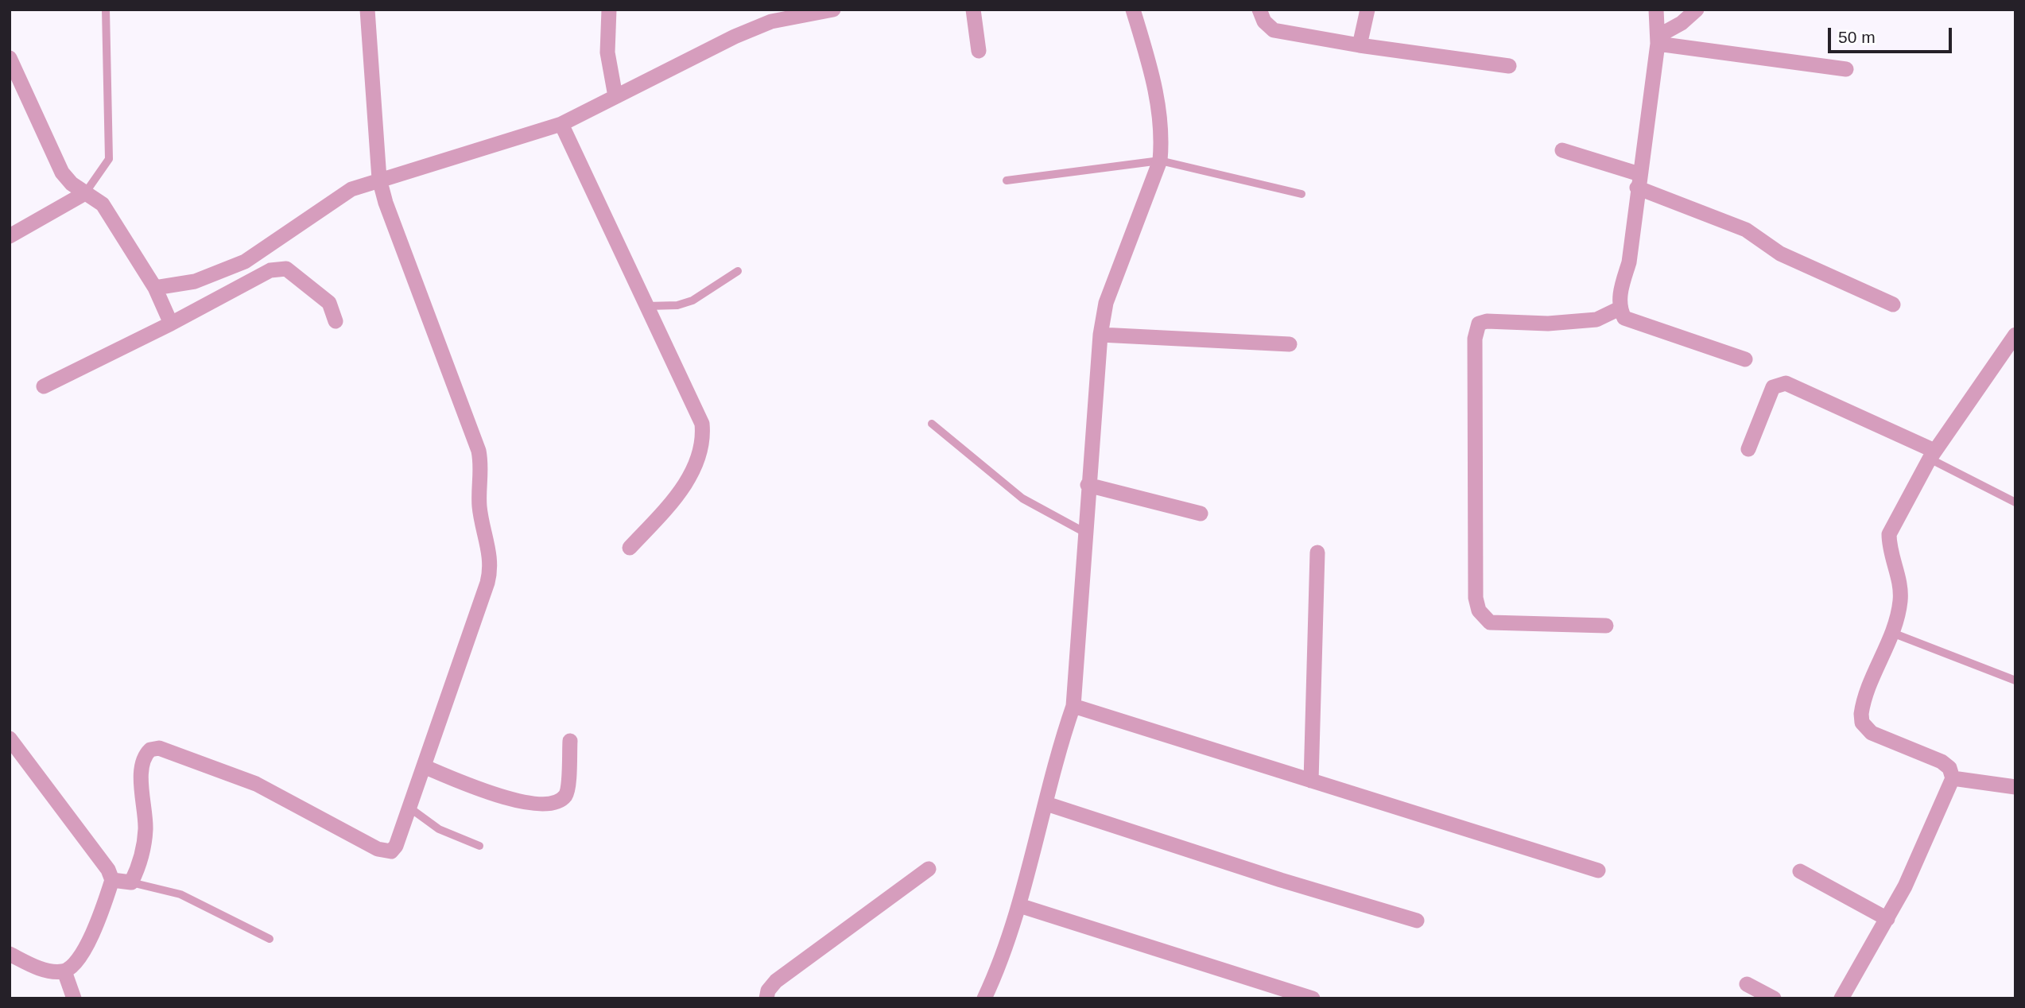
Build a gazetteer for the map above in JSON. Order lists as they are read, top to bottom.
{
  "scale_bar": "50 m"
}
